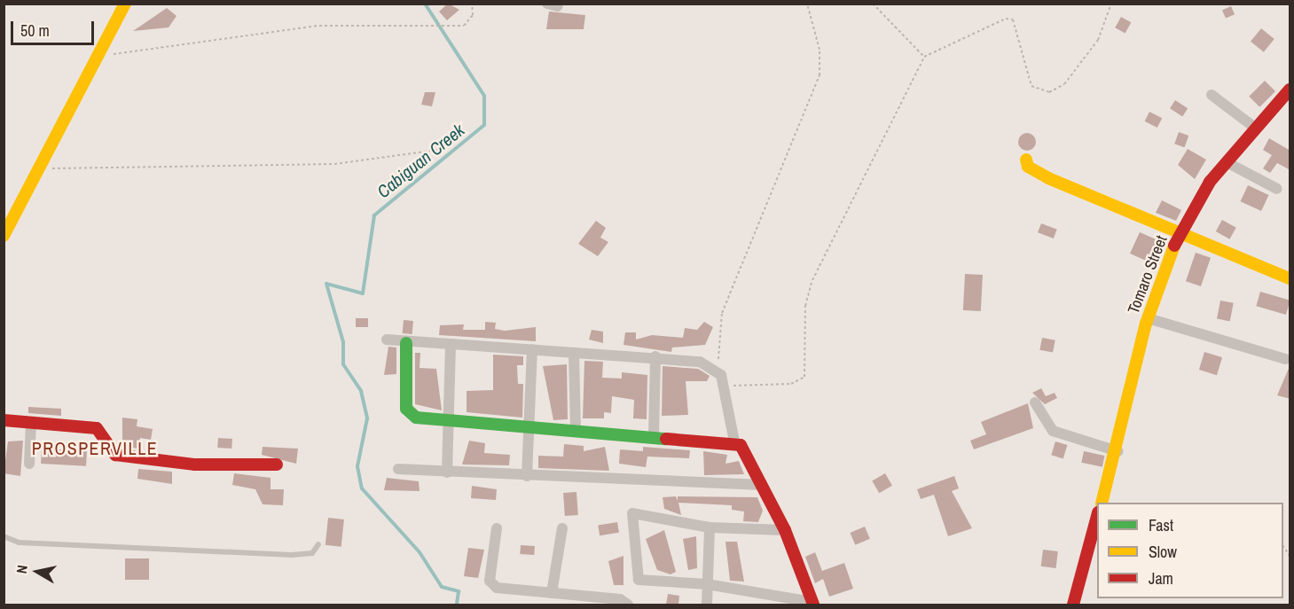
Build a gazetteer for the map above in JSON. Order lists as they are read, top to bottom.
{
  "streets": {
    "street": ["Tomaro Street"]
  },
  "districts": ["PROSPERVILLE"],
  "water": ["Cabiguan Creek"],
  "legend": ["Fast", "Slow", "Jam"],
  "scale_bar": "50 m",
  "north": "left"
}
